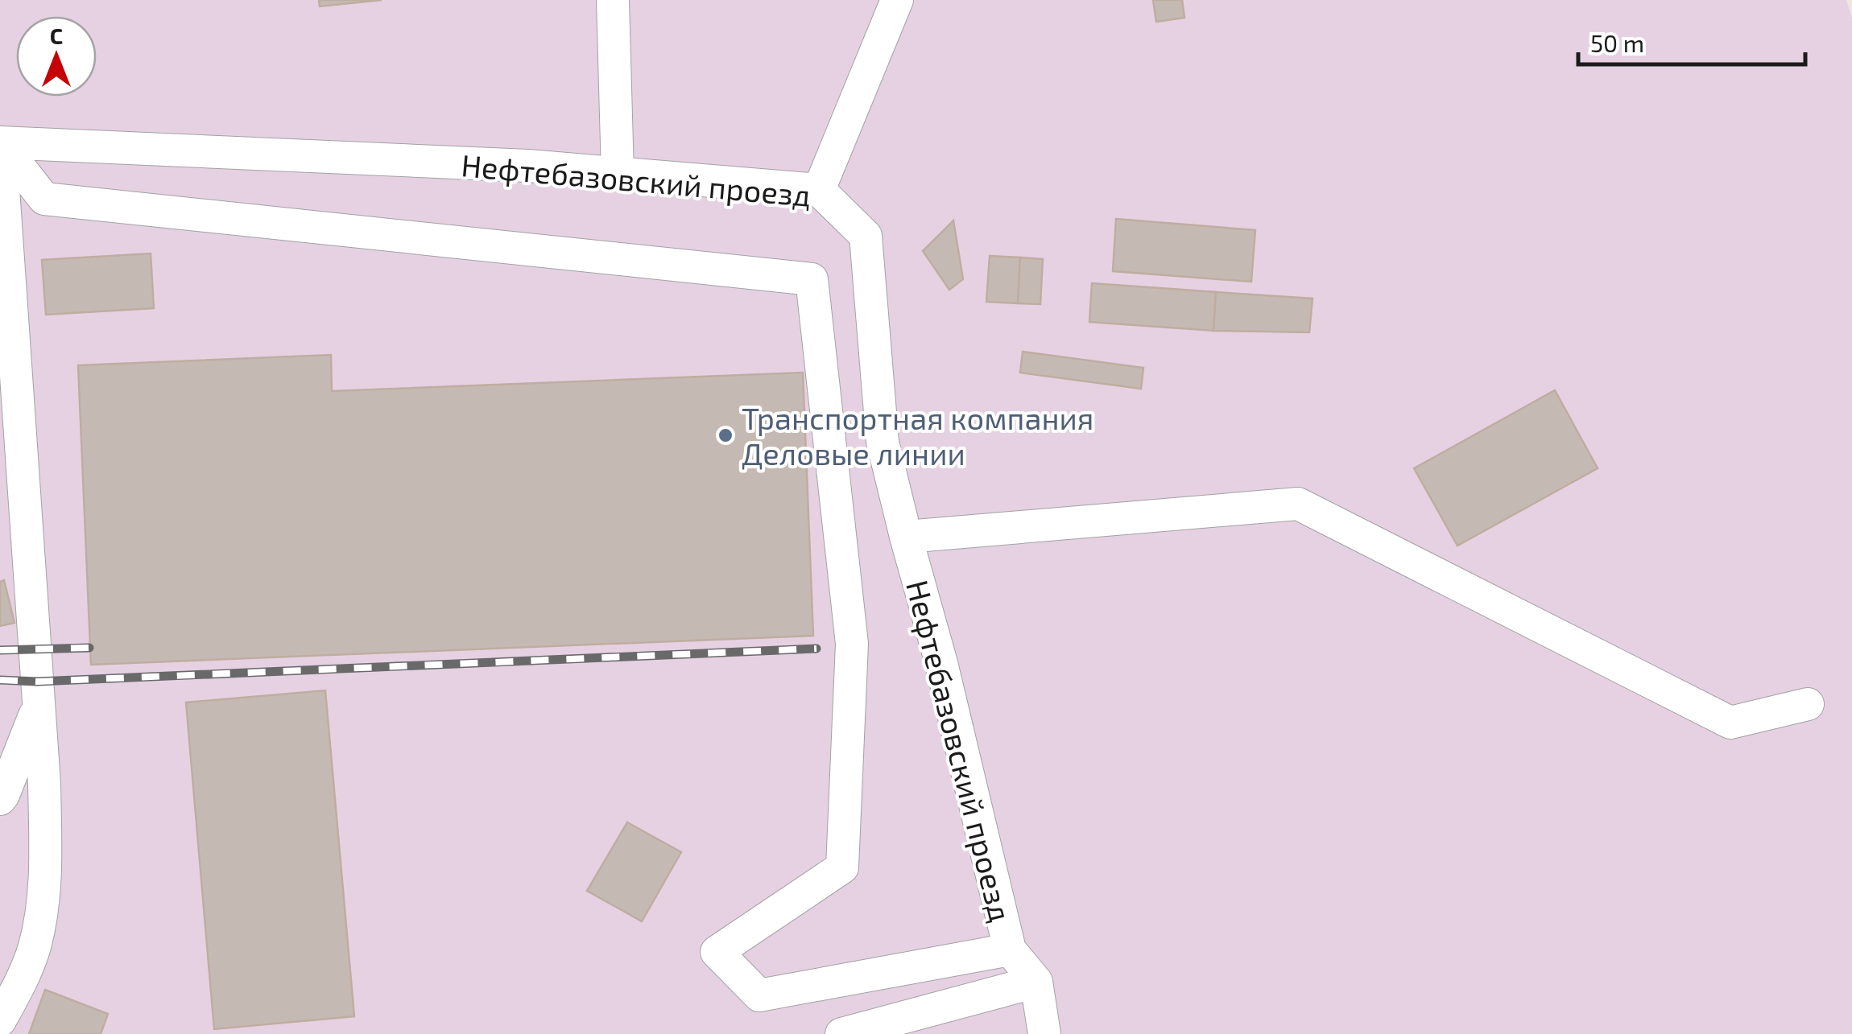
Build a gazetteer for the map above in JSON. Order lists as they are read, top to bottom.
{
  "streets": {
    "street": ["Нефтебазовский проезд"]
  },
  "places": ["Транспортная компания Деловые линии"],
  "scale_bar": "50 m",
  "north": "top"
}
